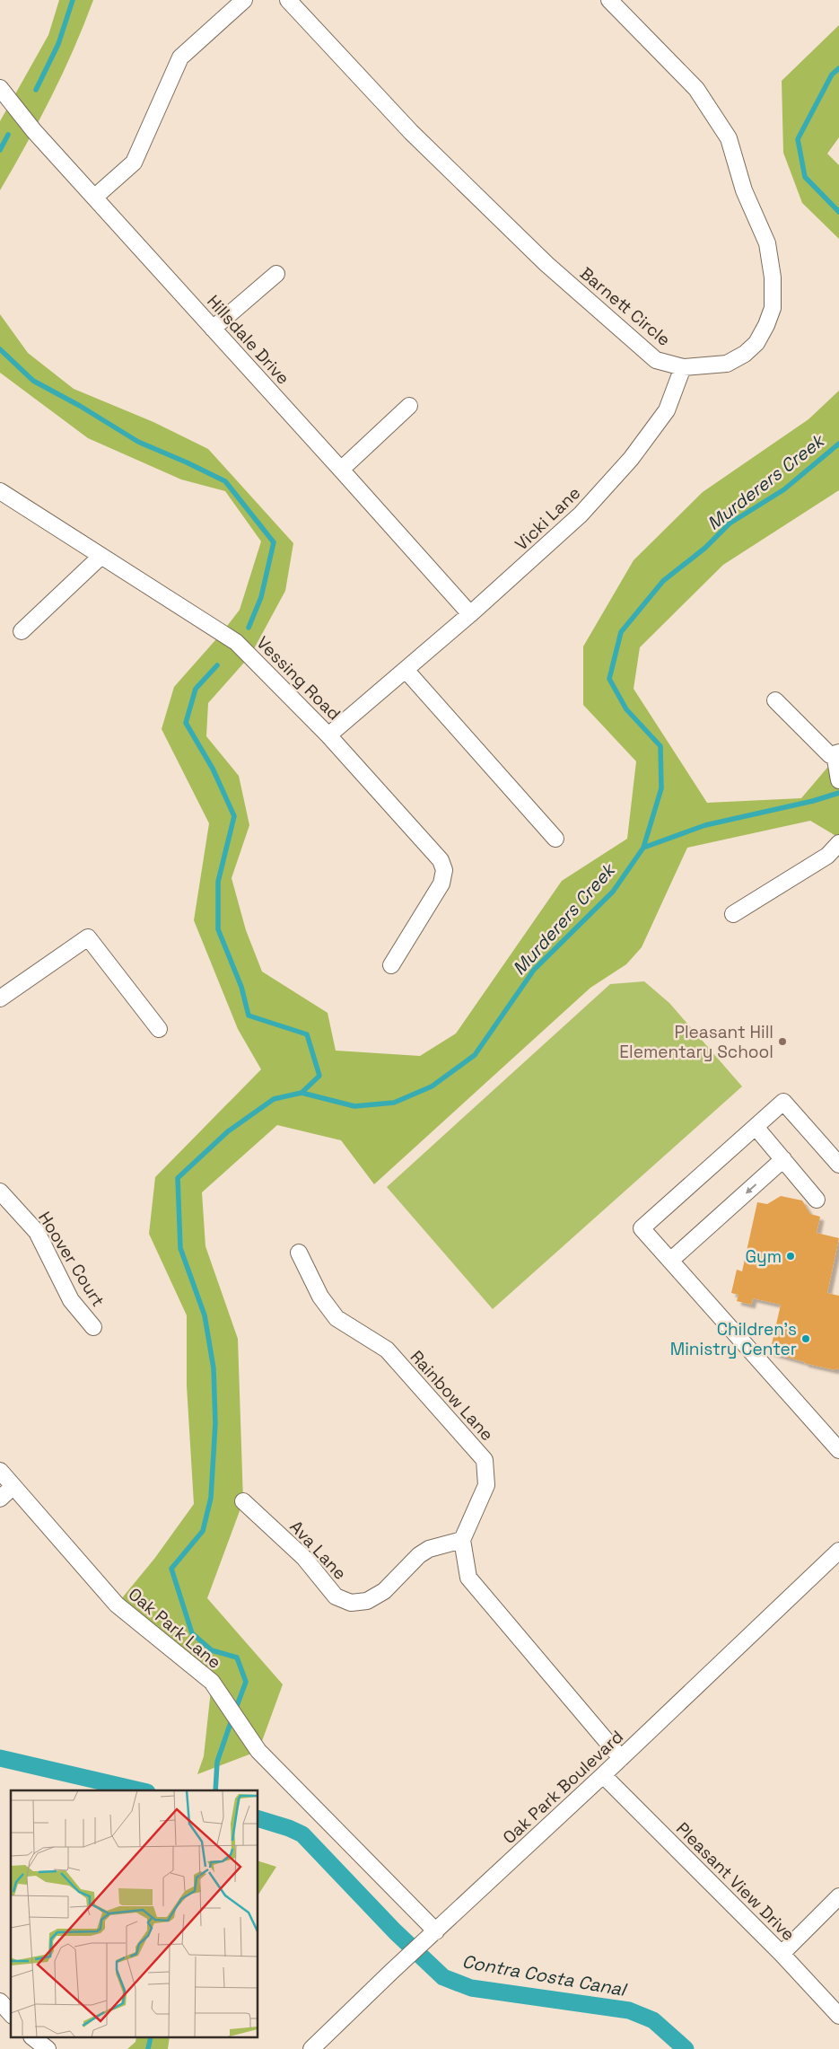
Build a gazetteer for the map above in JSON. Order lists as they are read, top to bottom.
{
  "streets": {
    "street": [
      "Barnett Circle",
      "Hillsdale Drive",
      "Vicki Lane",
      "Vessing Road",
      "Hoover Court",
      "Rainbow Lane",
      "Ava Lane",
      "Oak Park Lane",
      "Oak Park Boulevard",
      "Pleasant View Drive"
    ]
  },
  "crossings": [
    ["Barnett Circle", "Vicki Lane"],
    ["Hillsdale Drive", "Vicki Lane"],
    ["Vicki Lane", "Vessing Road"],
    ["Rainbow Lane", "Ava Lane"],
    ["Oak Park Lane", "Oak Park Boulevard"],
    ["Oak Park Boulevard", "Pleasant View Drive"]
  ],
  "water": ["Murderers Creek", "Contra Costa Canal"],
  "places": ["Pleasant Hill Elementary School", "Gym", "Children's Ministry Center"]
}
